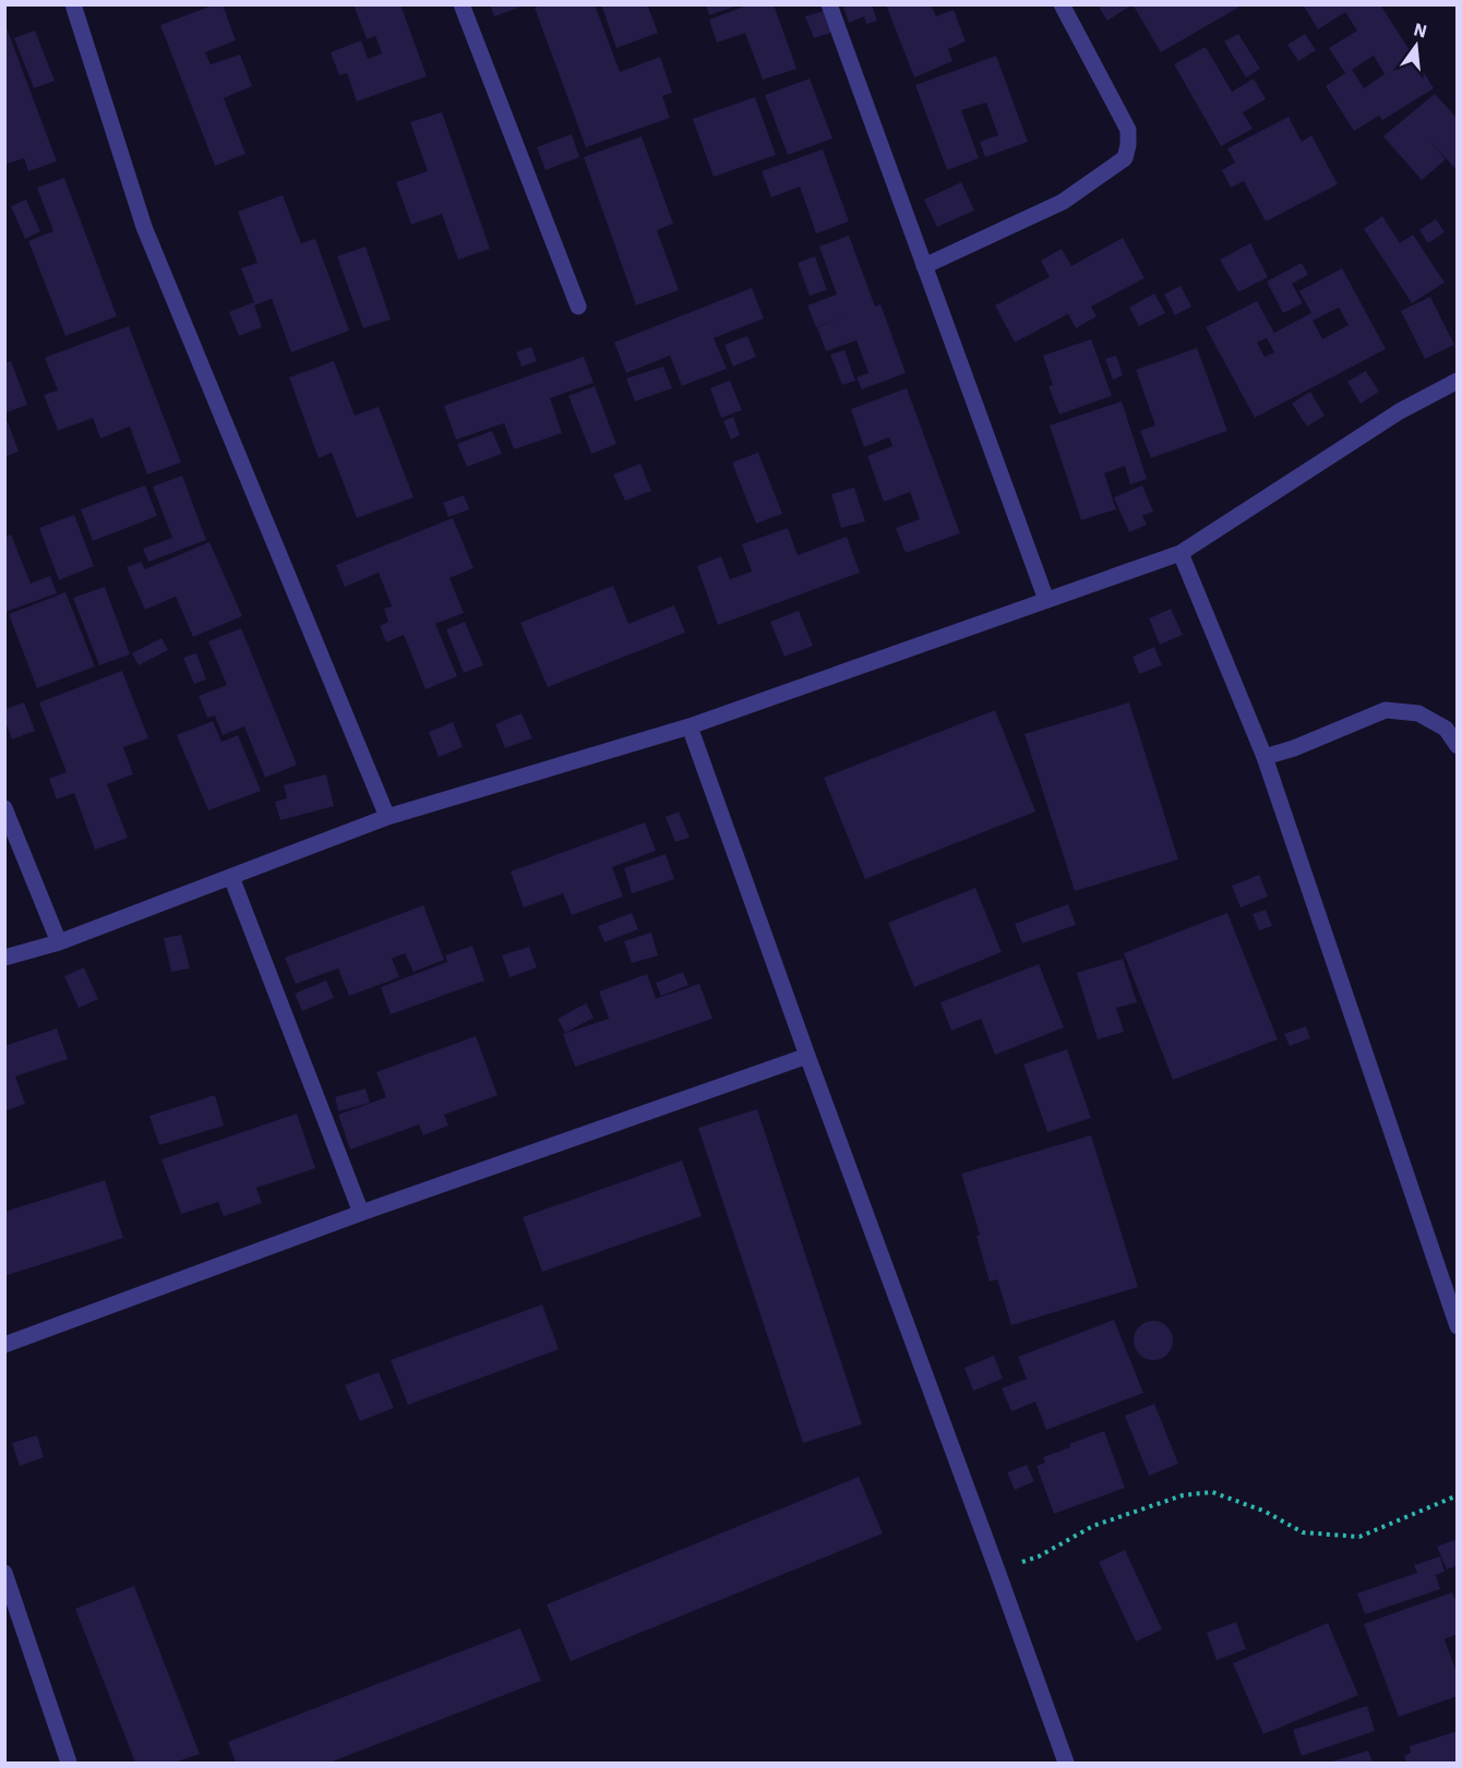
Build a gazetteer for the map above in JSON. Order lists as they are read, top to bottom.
{
  "north": "top"
}
